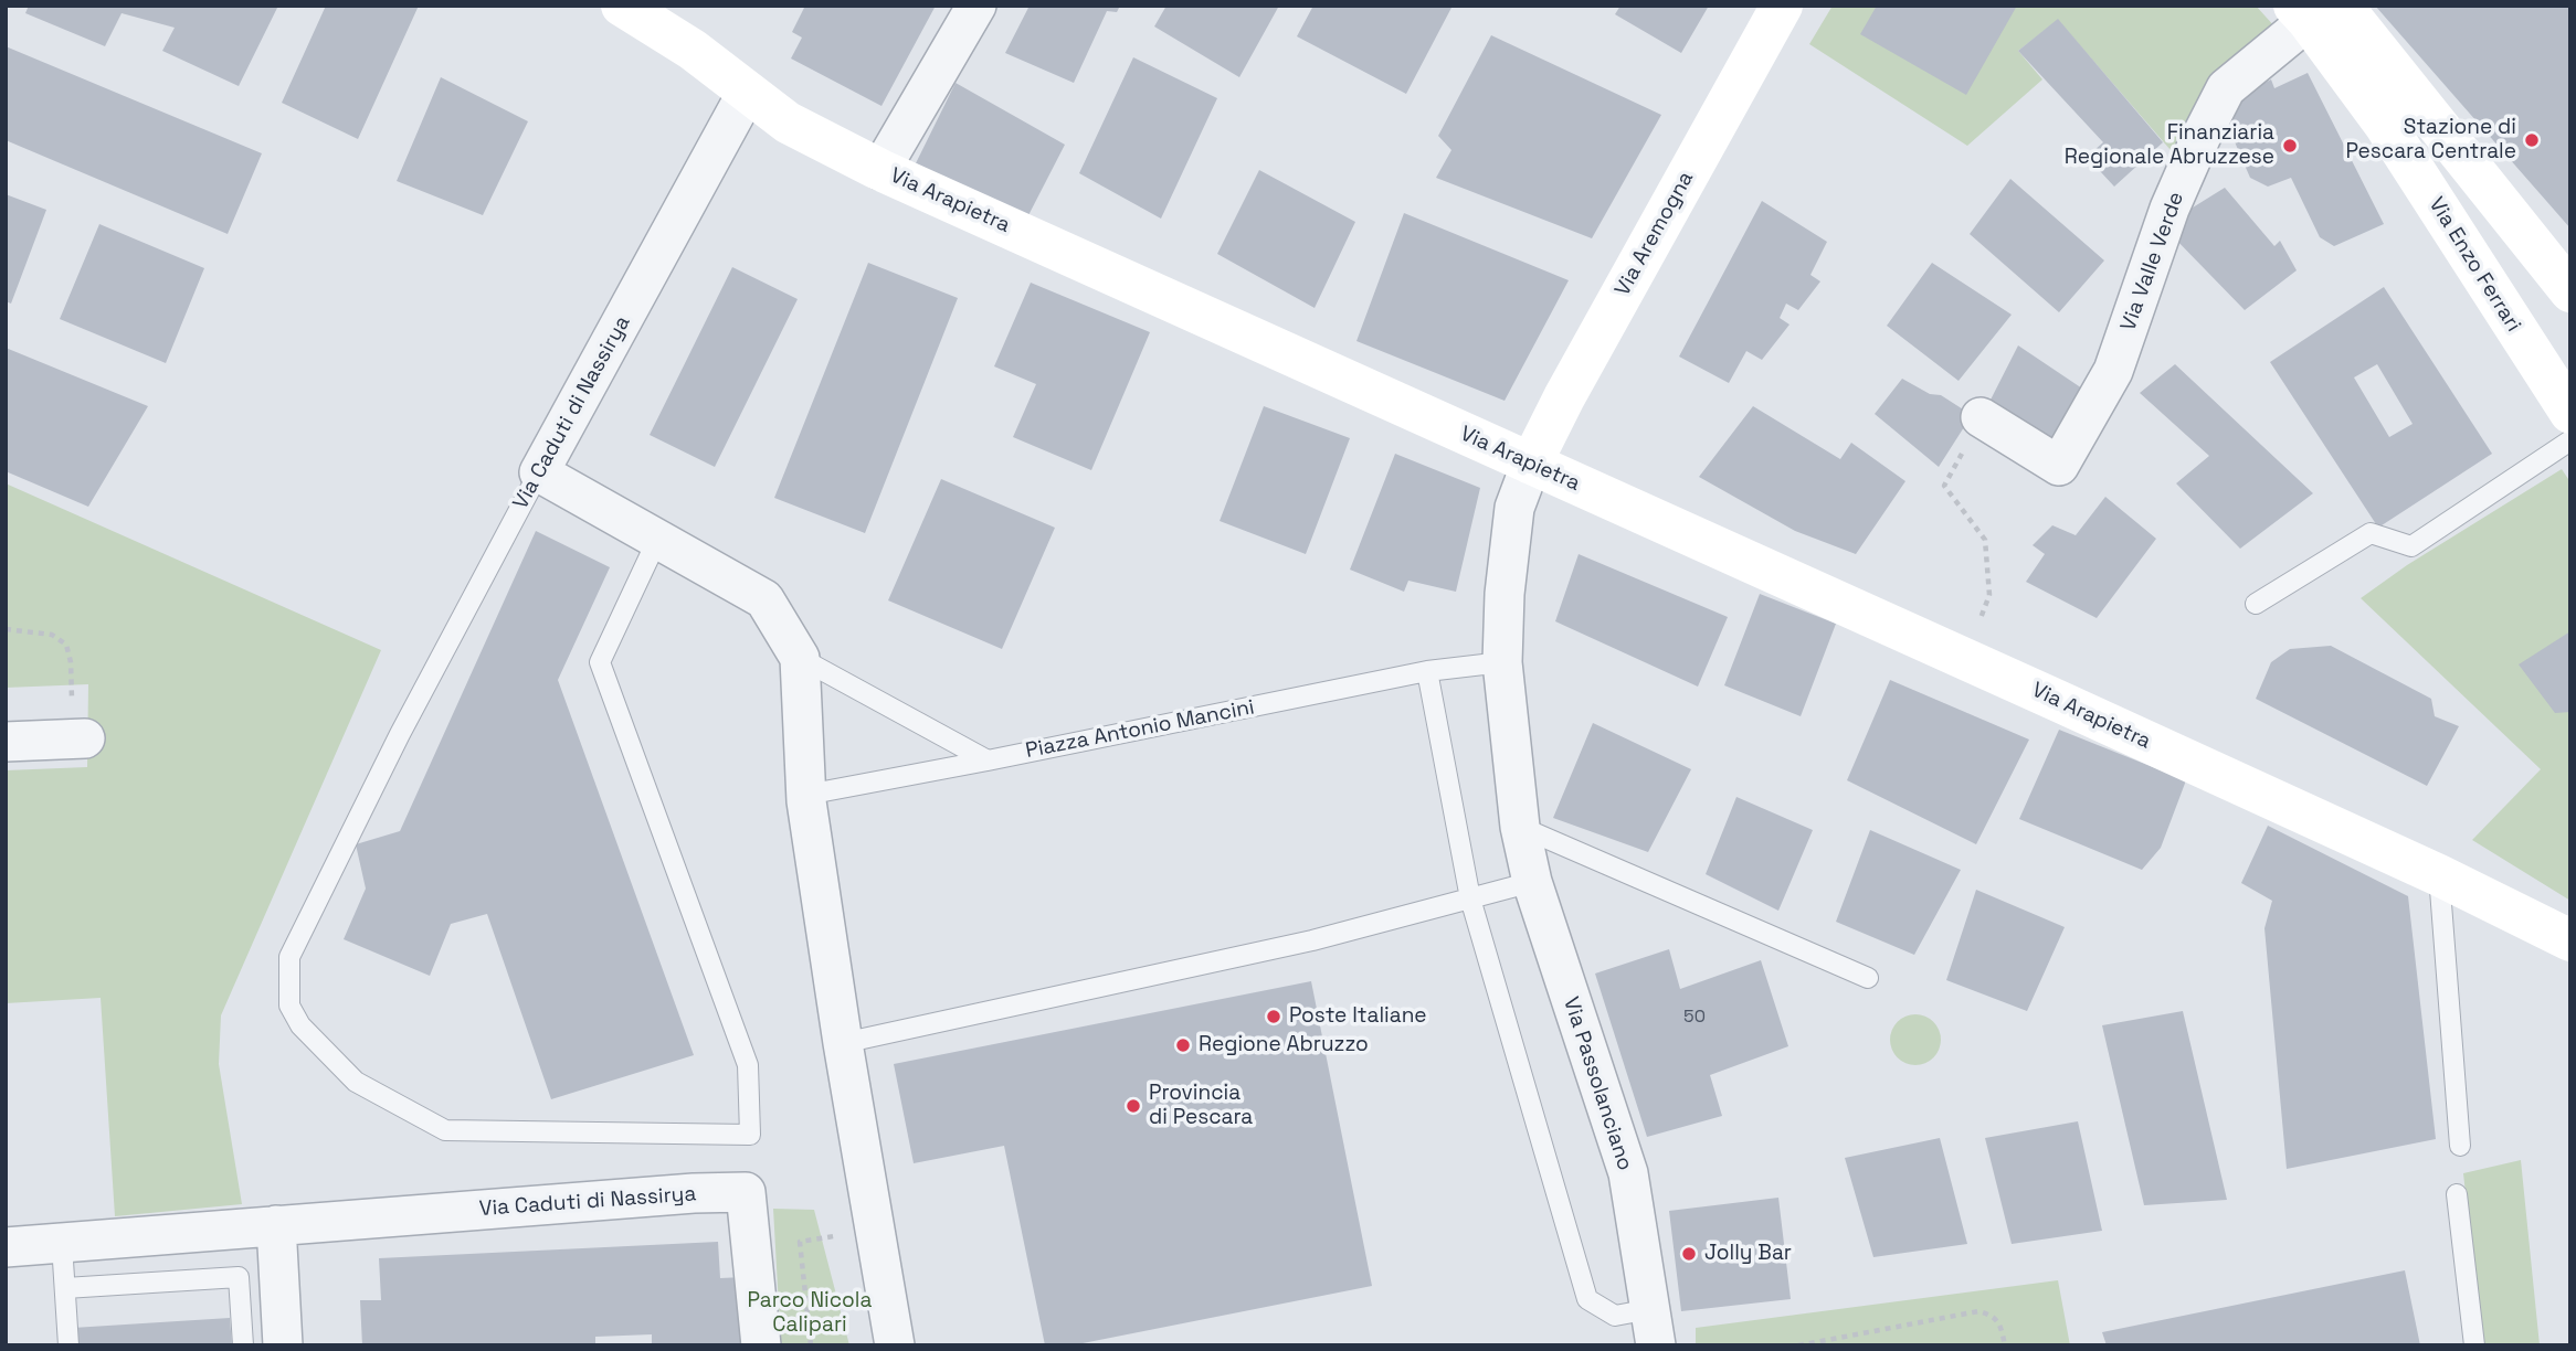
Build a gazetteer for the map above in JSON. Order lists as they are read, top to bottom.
{
  "streets": {
    "street": [
      "Via Arapietra",
      "Via Aremogna",
      "Via Valle Verde",
      "Via Enzo Ferrari",
      "Via Caduti di Nassirya",
      "Via Passolanciano"
    ],
    "lane": ["Piazza Antonio Mancini"]
  },
  "crossings": [
    ["Via Arapietra", "Via Aremogna"],
    ["Via Arapietra", "Via Caduti di Nassirya"],
    ["Via Arapietra", "Via Passolanciano"],
    ["Via Aremogna", "Via Passolanciano"],
    ["Via Valle Verde", "Via Enzo Ferrari"],
    ["Piazza Antonio Mancini", "Via Passolanciano"]
  ],
  "parks": ["Parco Nicola Calipari"],
  "places": [
    "Stazione di Pescara Centrale",
    "Finanziaria Regionale Abruzzese",
    "Poste Italiane",
    "Regione Abruzzo",
    "Provincia di Pescara",
    "Jolly Bar"
  ],
  "house_numbers": ["50"]
}
